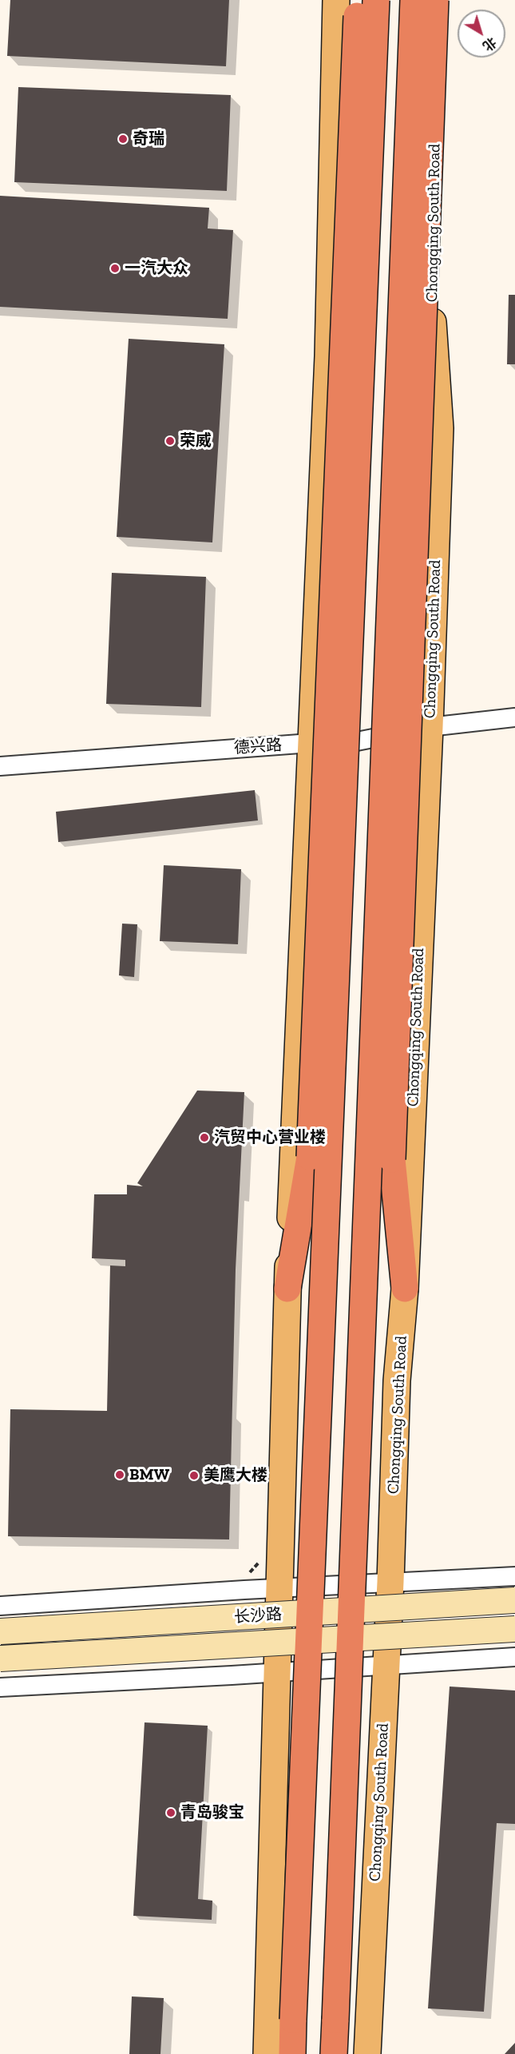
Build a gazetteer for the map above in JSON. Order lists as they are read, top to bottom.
{
  "streets": {
    "main road": ["Chongqing South Road", "长沙路"],
    "street": ["德兴路"]
  },
  "crossings": [
    ["Chongqing South Road", "德兴路"],
    ["Chongqing South Road", "长沙路"]
  ],
  "places": [
    "奇瑞",
    "一汽大众",
    "荣威",
    "汽贸中心营业楼",
    "BMW",
    "美鹰大楼",
    "青岛骏宝"
  ],
  "north": "bottom right"
}
